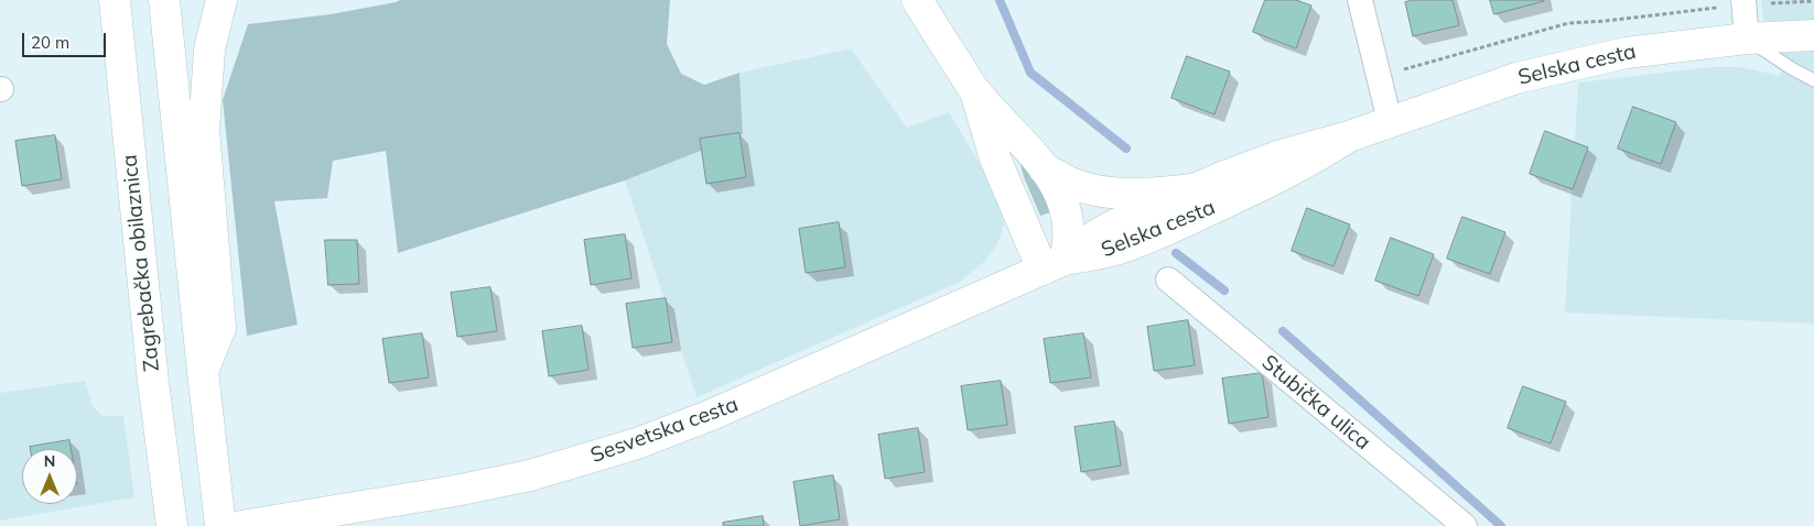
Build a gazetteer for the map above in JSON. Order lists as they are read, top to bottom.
{
  "streets": {
    "main road": ["Selska cesta", "Zagrebačka obilaznica", "Sesvetska cesta"],
    "street": ["Stubička ulica"]
  },
  "crossings": [
    ["Selska cesta", "Sesvetska cesta"]
  ],
  "scale_bar": "20 m",
  "north": "top"
}
